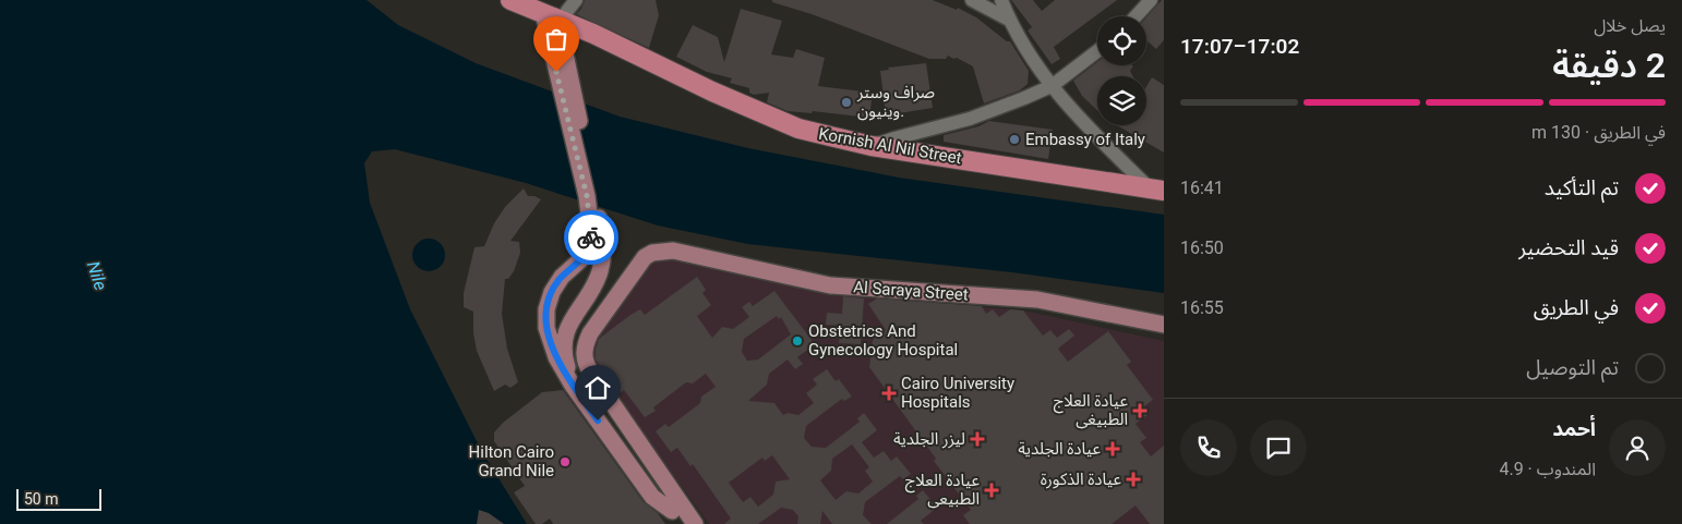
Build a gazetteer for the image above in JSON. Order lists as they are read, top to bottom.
{
  "streets": {
    "highway": ["Kornish Al Nil Street"],
    "main road": ["Al Saraya Street"]
  },
  "water": ["Nile"],
  "places": {
    "other": [
      "صراف وستر وينيون.",
      "Embassy of Italy",
      "Obstetrics And Gynecology Hospital",
      "Hilton Cairo Grand Nile"
    ],
    "health": [
      "Cairo University Hospitals",
      "عيادة العلاج الطبيغى",
      "ليزر الجلدية",
      "عيادة الجلدية",
      "عيادة الذكورة",
      "عيادة العلاج الطبيعى"
    ]
  },
  "scale_bar": "50 m",
  "page": {
    "heading": ["2 دقيقة", "يصل خلال", "17:02–17:07"],
    "panel": ["أحمد", "المندوب · 4.9"],
    "bar": "في الطريق · 130 m",
    "list": [
      ["تم التأكيد", "16:41"],
      ["قيد التحضير", "16:50"],
      ["في الطريق", "16:55"],
      "تم التوصيل"
    ],
    "scale": "50 m"
  }
}
